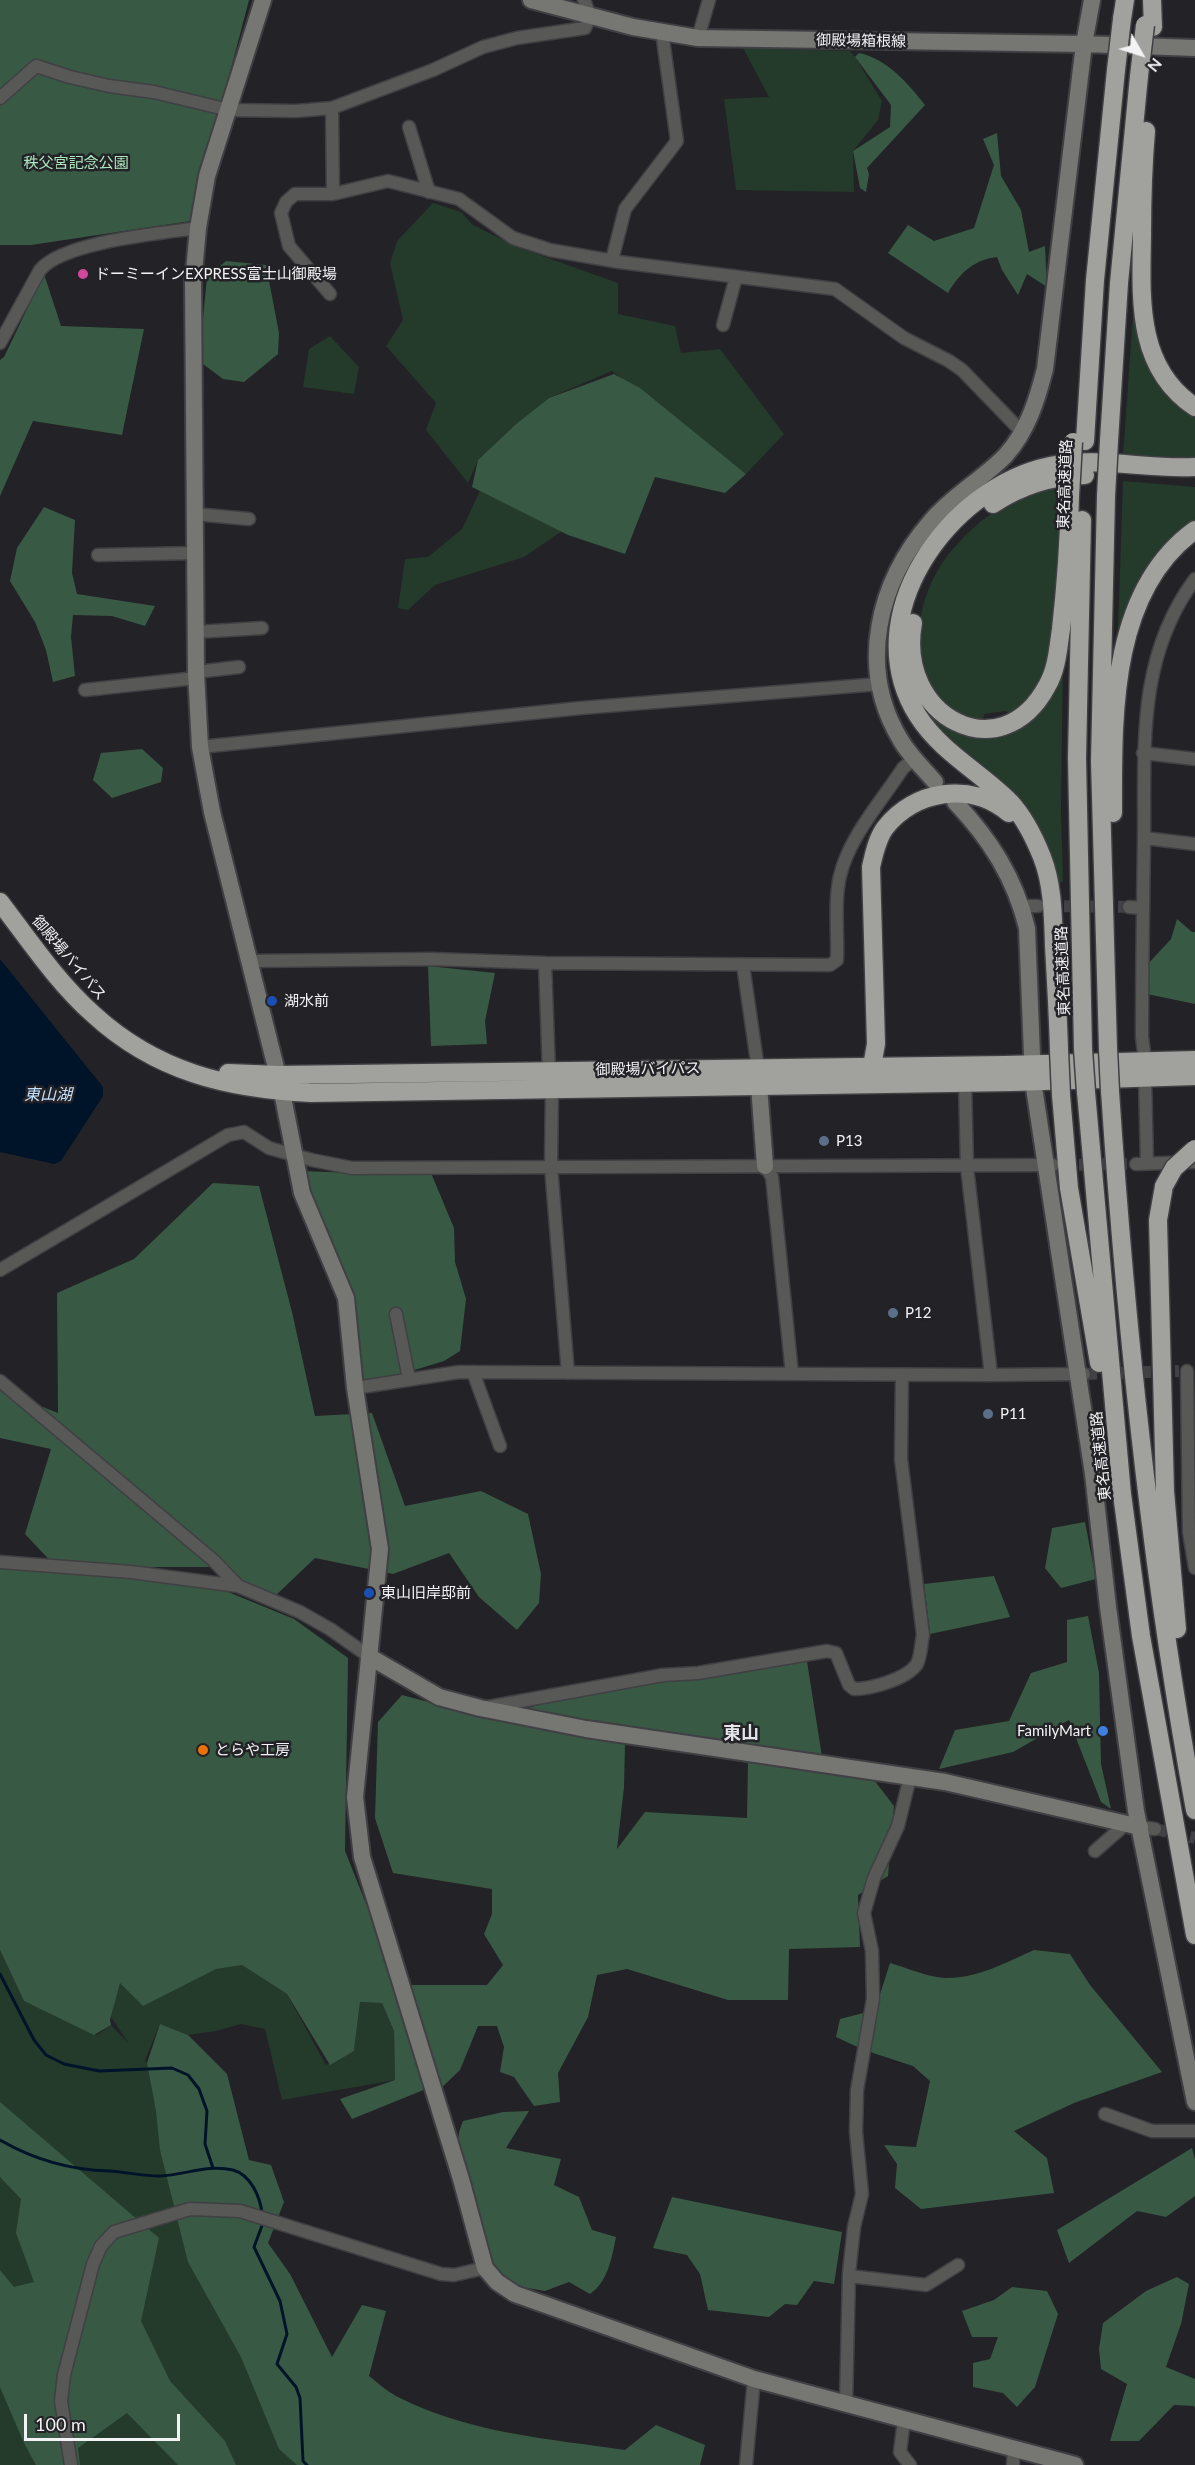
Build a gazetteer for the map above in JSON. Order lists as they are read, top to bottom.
{
  "streets": {
    "highway": ["東名高速道路", "御殿場バイパス"],
    "street": ["御殿場箱根線"]
  },
  "districts": ["東山"],
  "water": ["東山湖"],
  "parks": ["秩父宮記念公園"],
  "places": [
    "ドーミーインEXPRESS富士山御殿場",
    "湖水前",
    "P13",
    "P12",
    "P11",
    "東山旧岸邸前",
    "FamilyMart",
    "とらや工房"
  ],
  "scale_bar": "100 m",
  "north": "bottom right"
}
